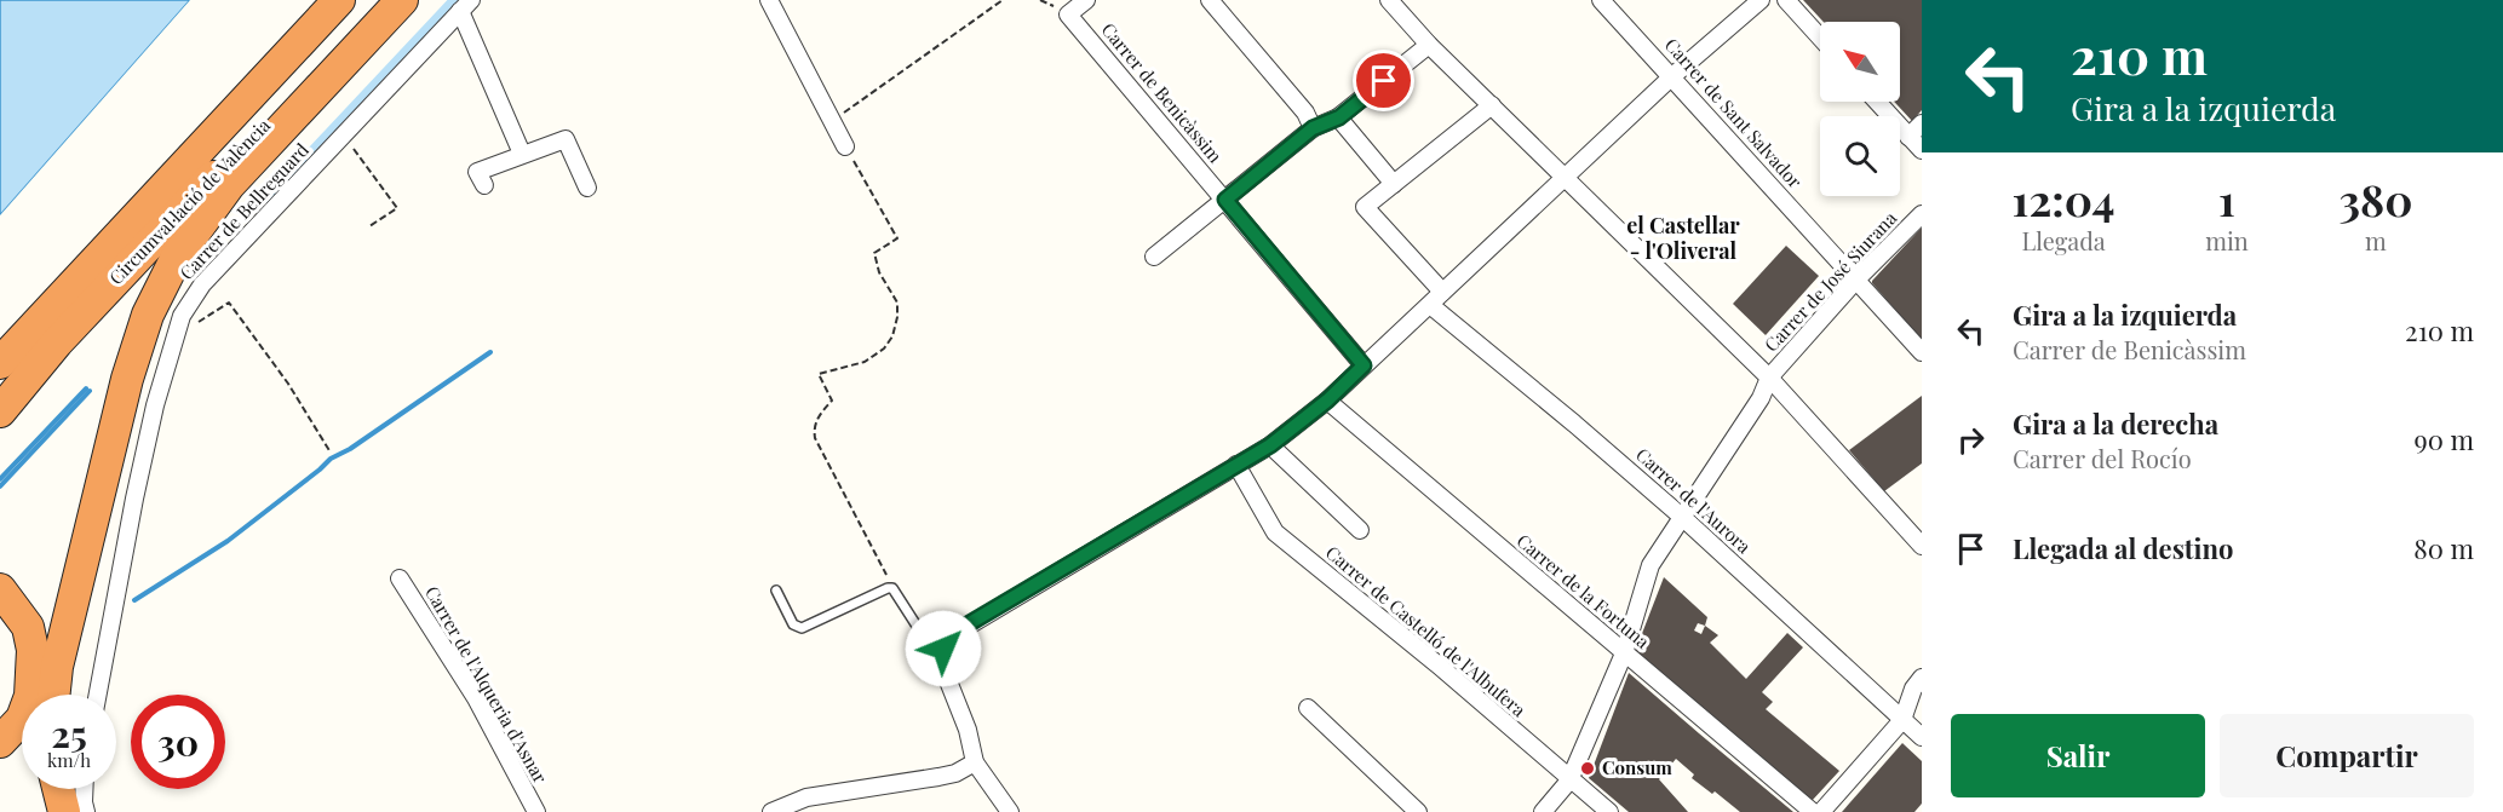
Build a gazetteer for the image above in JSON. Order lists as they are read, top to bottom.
{
  "streets": {
    "highway": ["Circumval·lació de València"],
    "street": [
      "Carrer de Benicàssim",
      "Carrer de Sant Salvador",
      "Carrer de Bellreguard",
      "Carrer de José Siurana",
      "Carrer de l'Aurora",
      "Carrer de la Fortuna",
      "Carrer de Castelló de l'Albufera",
      "Carrer de l'Alqueria d'Asnar"
    ]
  },
  "crossings": [
    ["Carrer de Sant Salvador", "Carrer de José Siurana"],
    ["Carrer de José Siurana", "Carrer de l'Aurora"],
    ["Carrer de José Siurana", "Carrer de la Fortuna"],
    ["Carrer de José Siurana", "Carrer de Castelló de l'Albufera"]
  ],
  "districts": ["el Castellar - l'Oliveral"],
  "places": ["Consum"],
  "north": "top left",
  "page": {
    "turn": ["210 m", "Gira a la izquierda"],
    "eta": [
      "12:04",
      "Llegada",
      "1",
      "min",
      "380",
      "m"
    ],
    "list": [
      {
        "name": "Gira a la izquierda",
        "note": "Carrer de Benicàssim",
        "value": "210 m"
      },
      {
        "name": "Gira a la derecha",
        "note": "Carrer del Rocío",
        "value": "90 m"
      },
      {
        "name": "Llegada al destino",
        "value": "80 m"
      }
    ],
    "speed": "25 km/h",
    "limit": "30",
    "buttons": ["Salir", "Compartir"]
  }
}
